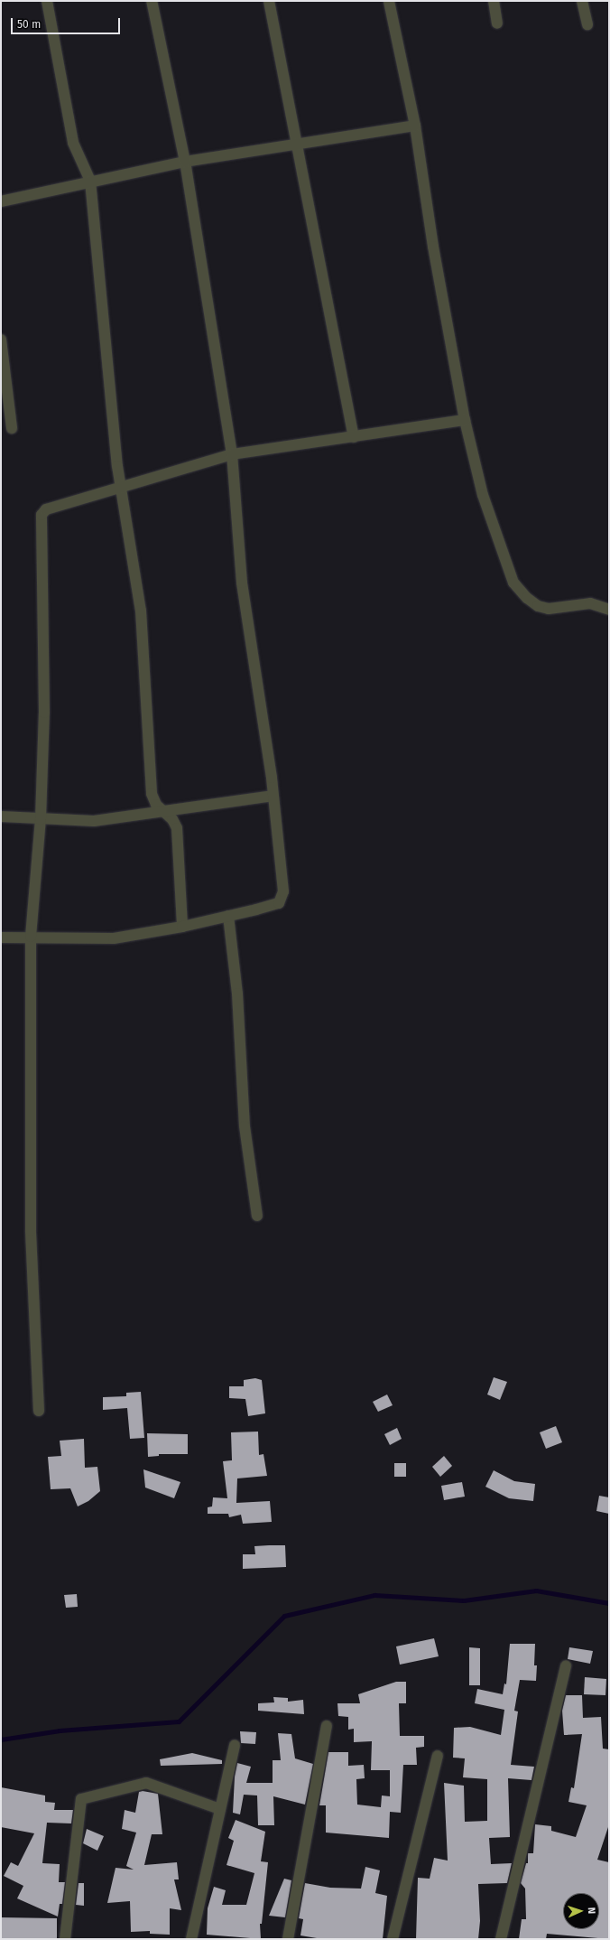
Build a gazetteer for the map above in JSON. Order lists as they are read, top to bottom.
{
  "scale_bar": "50 m",
  "north": "right"
}
